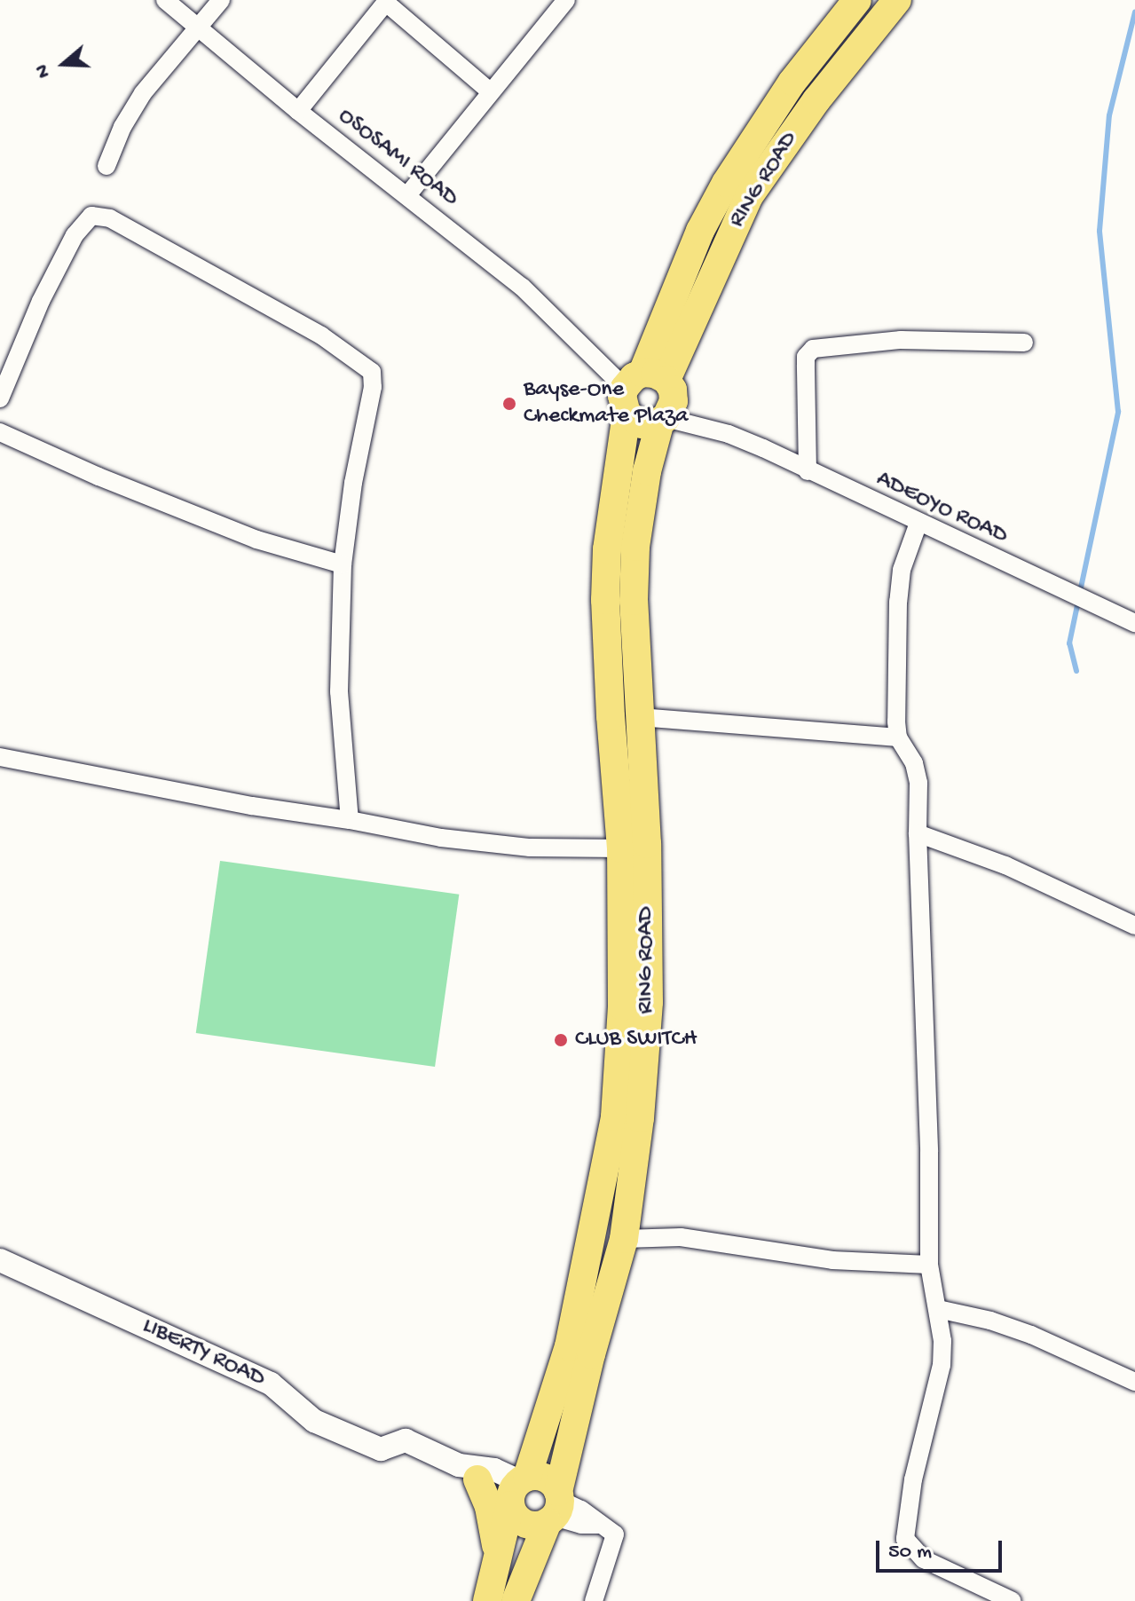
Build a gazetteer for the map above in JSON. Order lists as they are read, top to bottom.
{
  "streets": {
    "main road": ["RING ROAD"],
    "street": ["OSOSAMI ROAD", "ADEOYO ROAD", "LIBERTY ROAD"]
  },
  "crossings": [
    ["OSOSAMI ROAD", "RING ROAD"],
    ["OSOSAMI ROAD", "ADEOYO ROAD"],
    ["RING ROAD", "ADEOYO ROAD"],
    ["RING ROAD", "LIBERTY ROAD"]
  ],
  "places": ["Bayse-One Checkmate Plaza", "CLUB SWITCH"],
  "scale_bar": "50 m",
  "north": "left"
}
